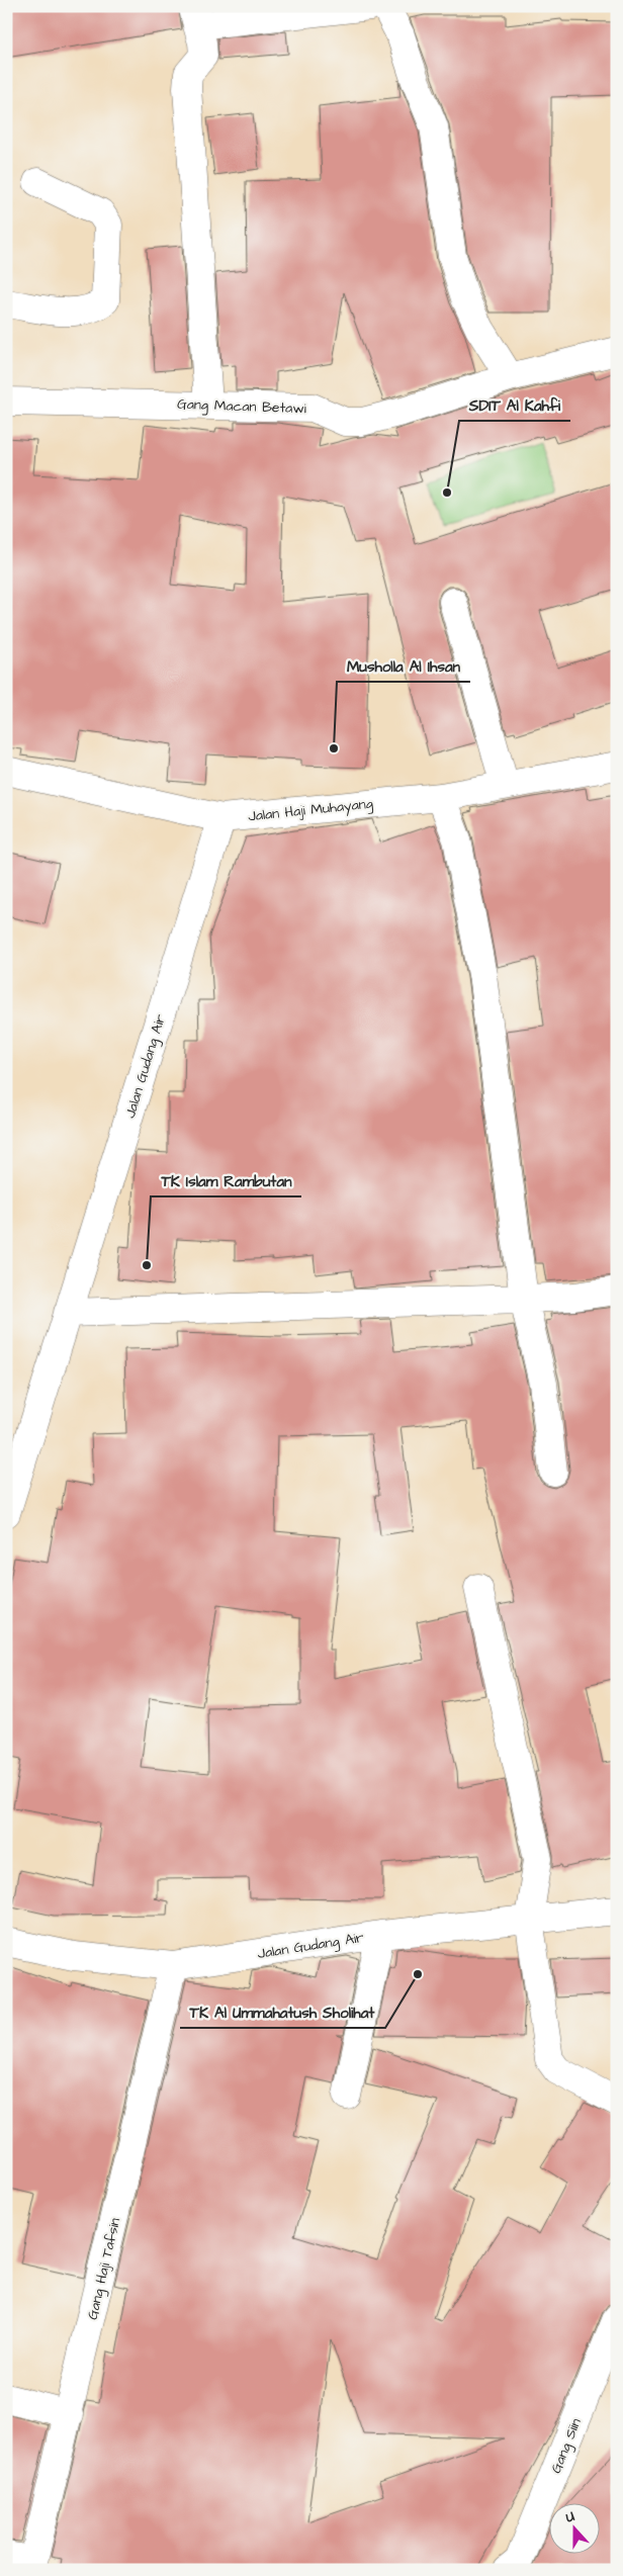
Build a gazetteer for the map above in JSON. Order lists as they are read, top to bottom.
{
  "streets": {
    "street": [
      "Gang Macan Betawi",
      "Jalan Haji Muhayang",
      "Jalan Gudang Air",
      "Gang Haji Tafsin",
      "Gang Siin"
    ]
  },
  "crossings": [
    ["Jalan Haji Muhayang", "Jalan Gudang Air"],
    ["Jalan Gudang Air", "Gang Haji Tafsin"]
  ],
  "places": [
    "SDIT Al Kahfi",
    "Musholla Al Ihsan",
    "TK Islam Rambutan",
    "TK Al Ummahatush Sholihat"
  ],
  "north": "top"
}
